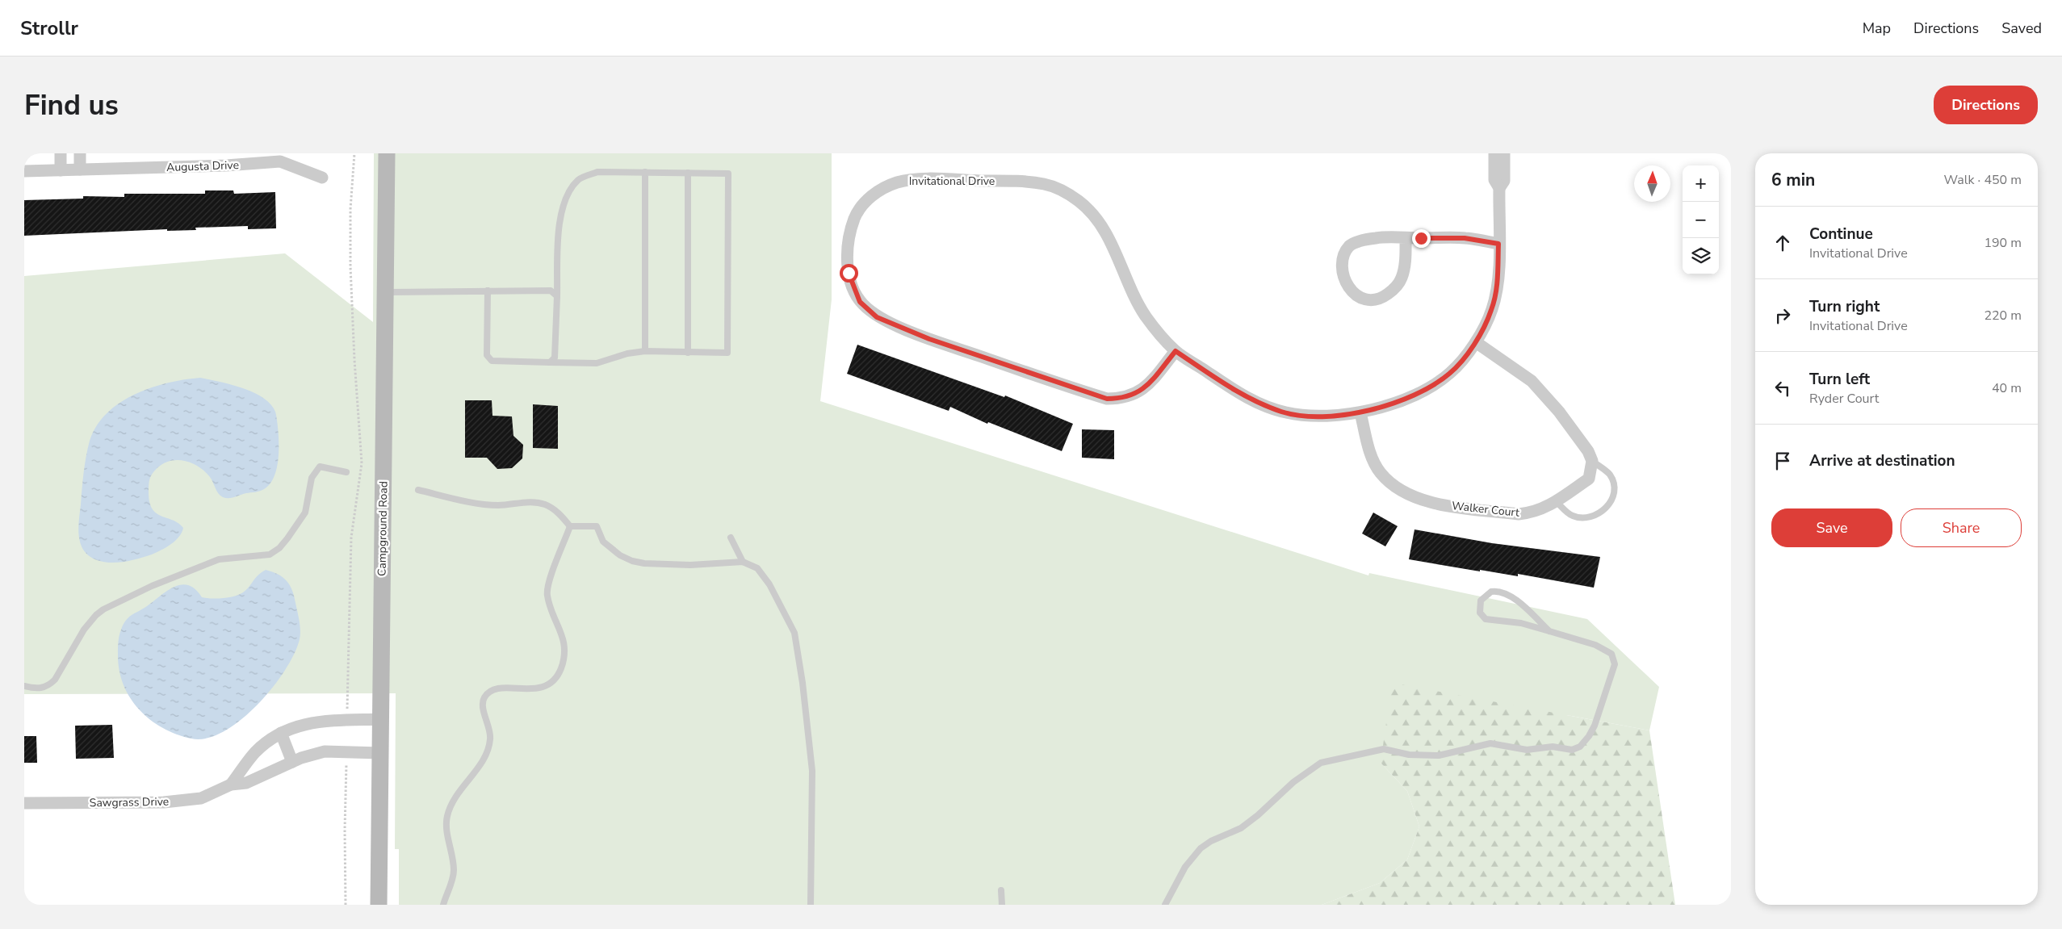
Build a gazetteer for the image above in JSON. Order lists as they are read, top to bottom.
{
  "streets": {
    "street": [
      "Augusta Drive",
      "Invitational Drive",
      "Walker Court",
      "Campground Road",
      "Sawgrass Drive"
    ]
  },
  "crossings": [
    ["Invitational Drive", "Walker Court"],
    ["Campground Road", "Sawgrass Drive"]
  ],
  "north": "top",
  "page": {
    "header": "Strollr",
    "nav": ["Map", "Directions", "Saved"],
    "buttons": [
      "Directions",
      ["Save", "Share"]
    ],
    "title": "Find us",
    "heading": ["6 min", "Walk · 450 m"],
    "map_buttons": ["+", "−"],
    "list": [
      ["Continue", "Invitational Drive", "190 m"],
      ["Turn right", "Invitational Drive", "220 m"],
      ["Turn left", "Ryder Court", "40 m"],
      "Arrive at destination"
    ]
  }
}
